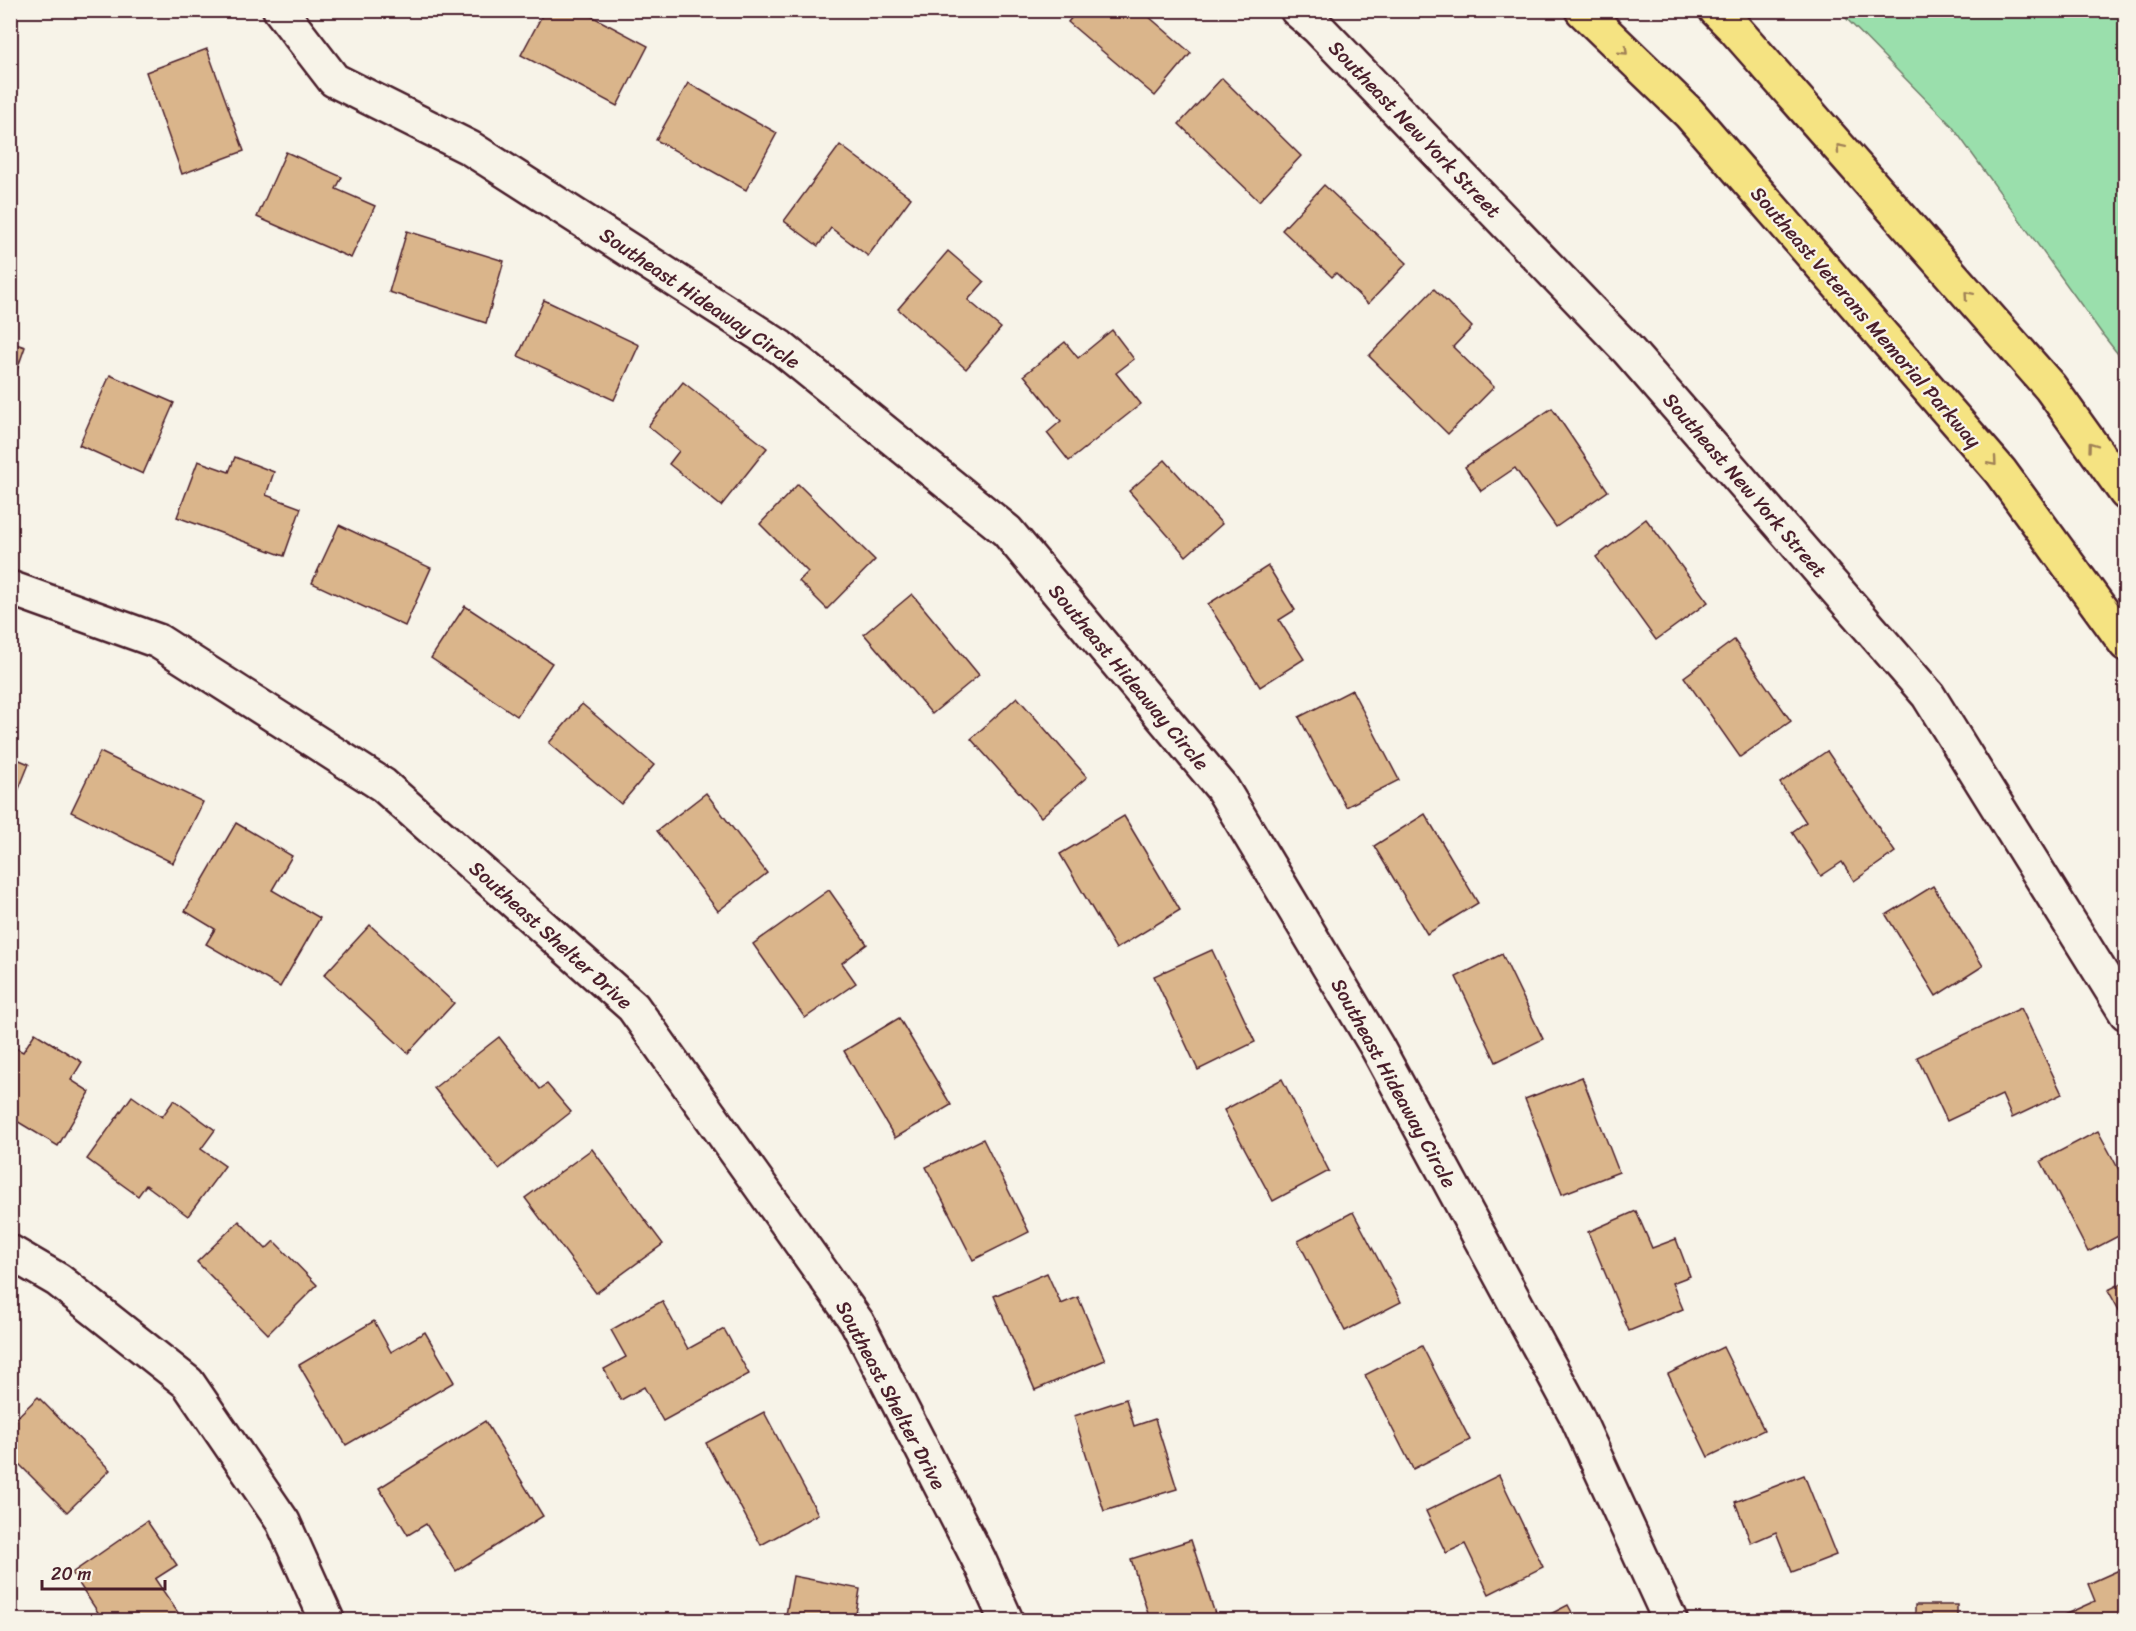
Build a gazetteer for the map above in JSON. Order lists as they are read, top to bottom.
{
  "streets": {
    "main road": ["Southeast Veterans Memorial Parkway"],
    "street": ["Southeast New York Street", "Southeast Hideaway Circle", "Southeast Shelter Drive"]
  },
  "scale_bar": "20 m"
}
